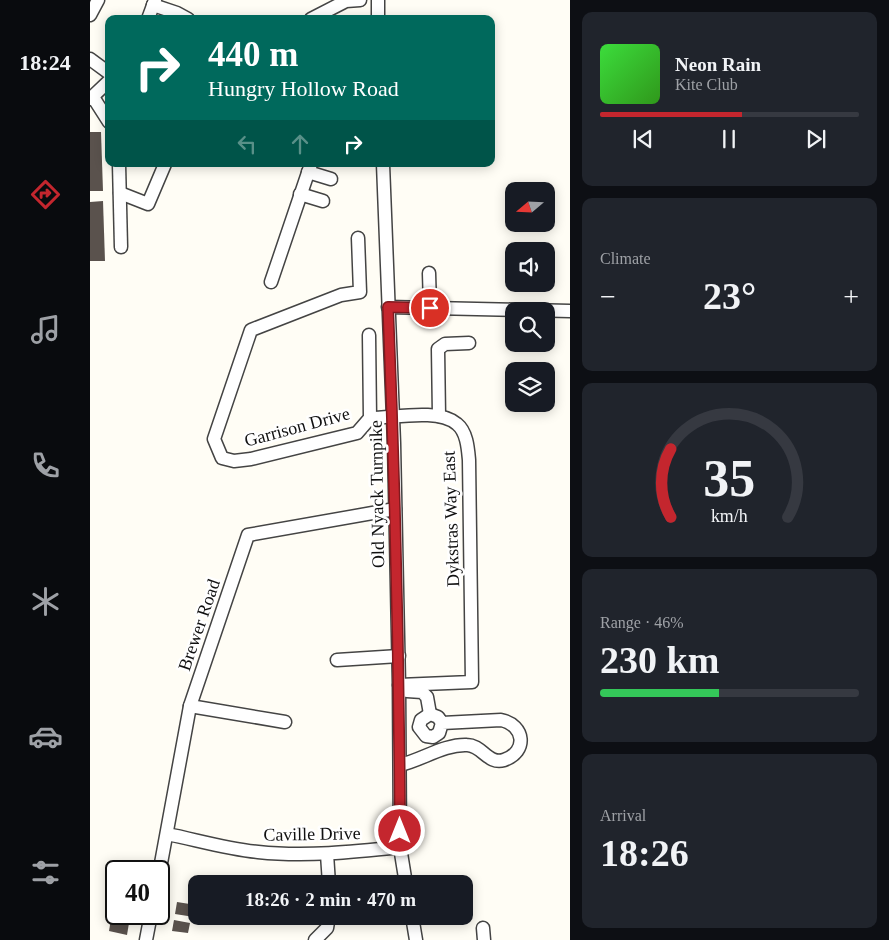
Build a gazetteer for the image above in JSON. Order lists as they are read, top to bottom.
{
  "streets": {
    "street": [
      "Garrison Drive",
      "Old Nyack Turnpike",
      "Dykstras Way East",
      "Brewer Road",
      "Caville Drive"
    ]
  },
  "crossings": [
    ["Garrison Drive", "Old Nyack Turnpike"],
    ["Old Nyack Turnpike", "Dykstras Way East"],
    ["Old Nyack Turnpike", "Brewer Road"],
    ["Old Nyack Turnpike", "Caville Drive"],
    ["Brewer Road", "Caville Drive"]
  ],
  "north": "left",
  "page": {
    "tabs": "18:24",
    "turn": ["440 m", "Hungry Hollow Road"],
    "song": ["Neon Rain", "Kite Club"],
    "tile": [
      "Climate",
      ["Range · 46%", "230 km"],
      ["Arrival", "18:26"]
    ],
    "heat": ["−", "23°", "+"],
    "limit": "40",
    "trip": "18:26 · 2 min · 470 m",
    "gauge": ["35", "km/h"]
  }
}
